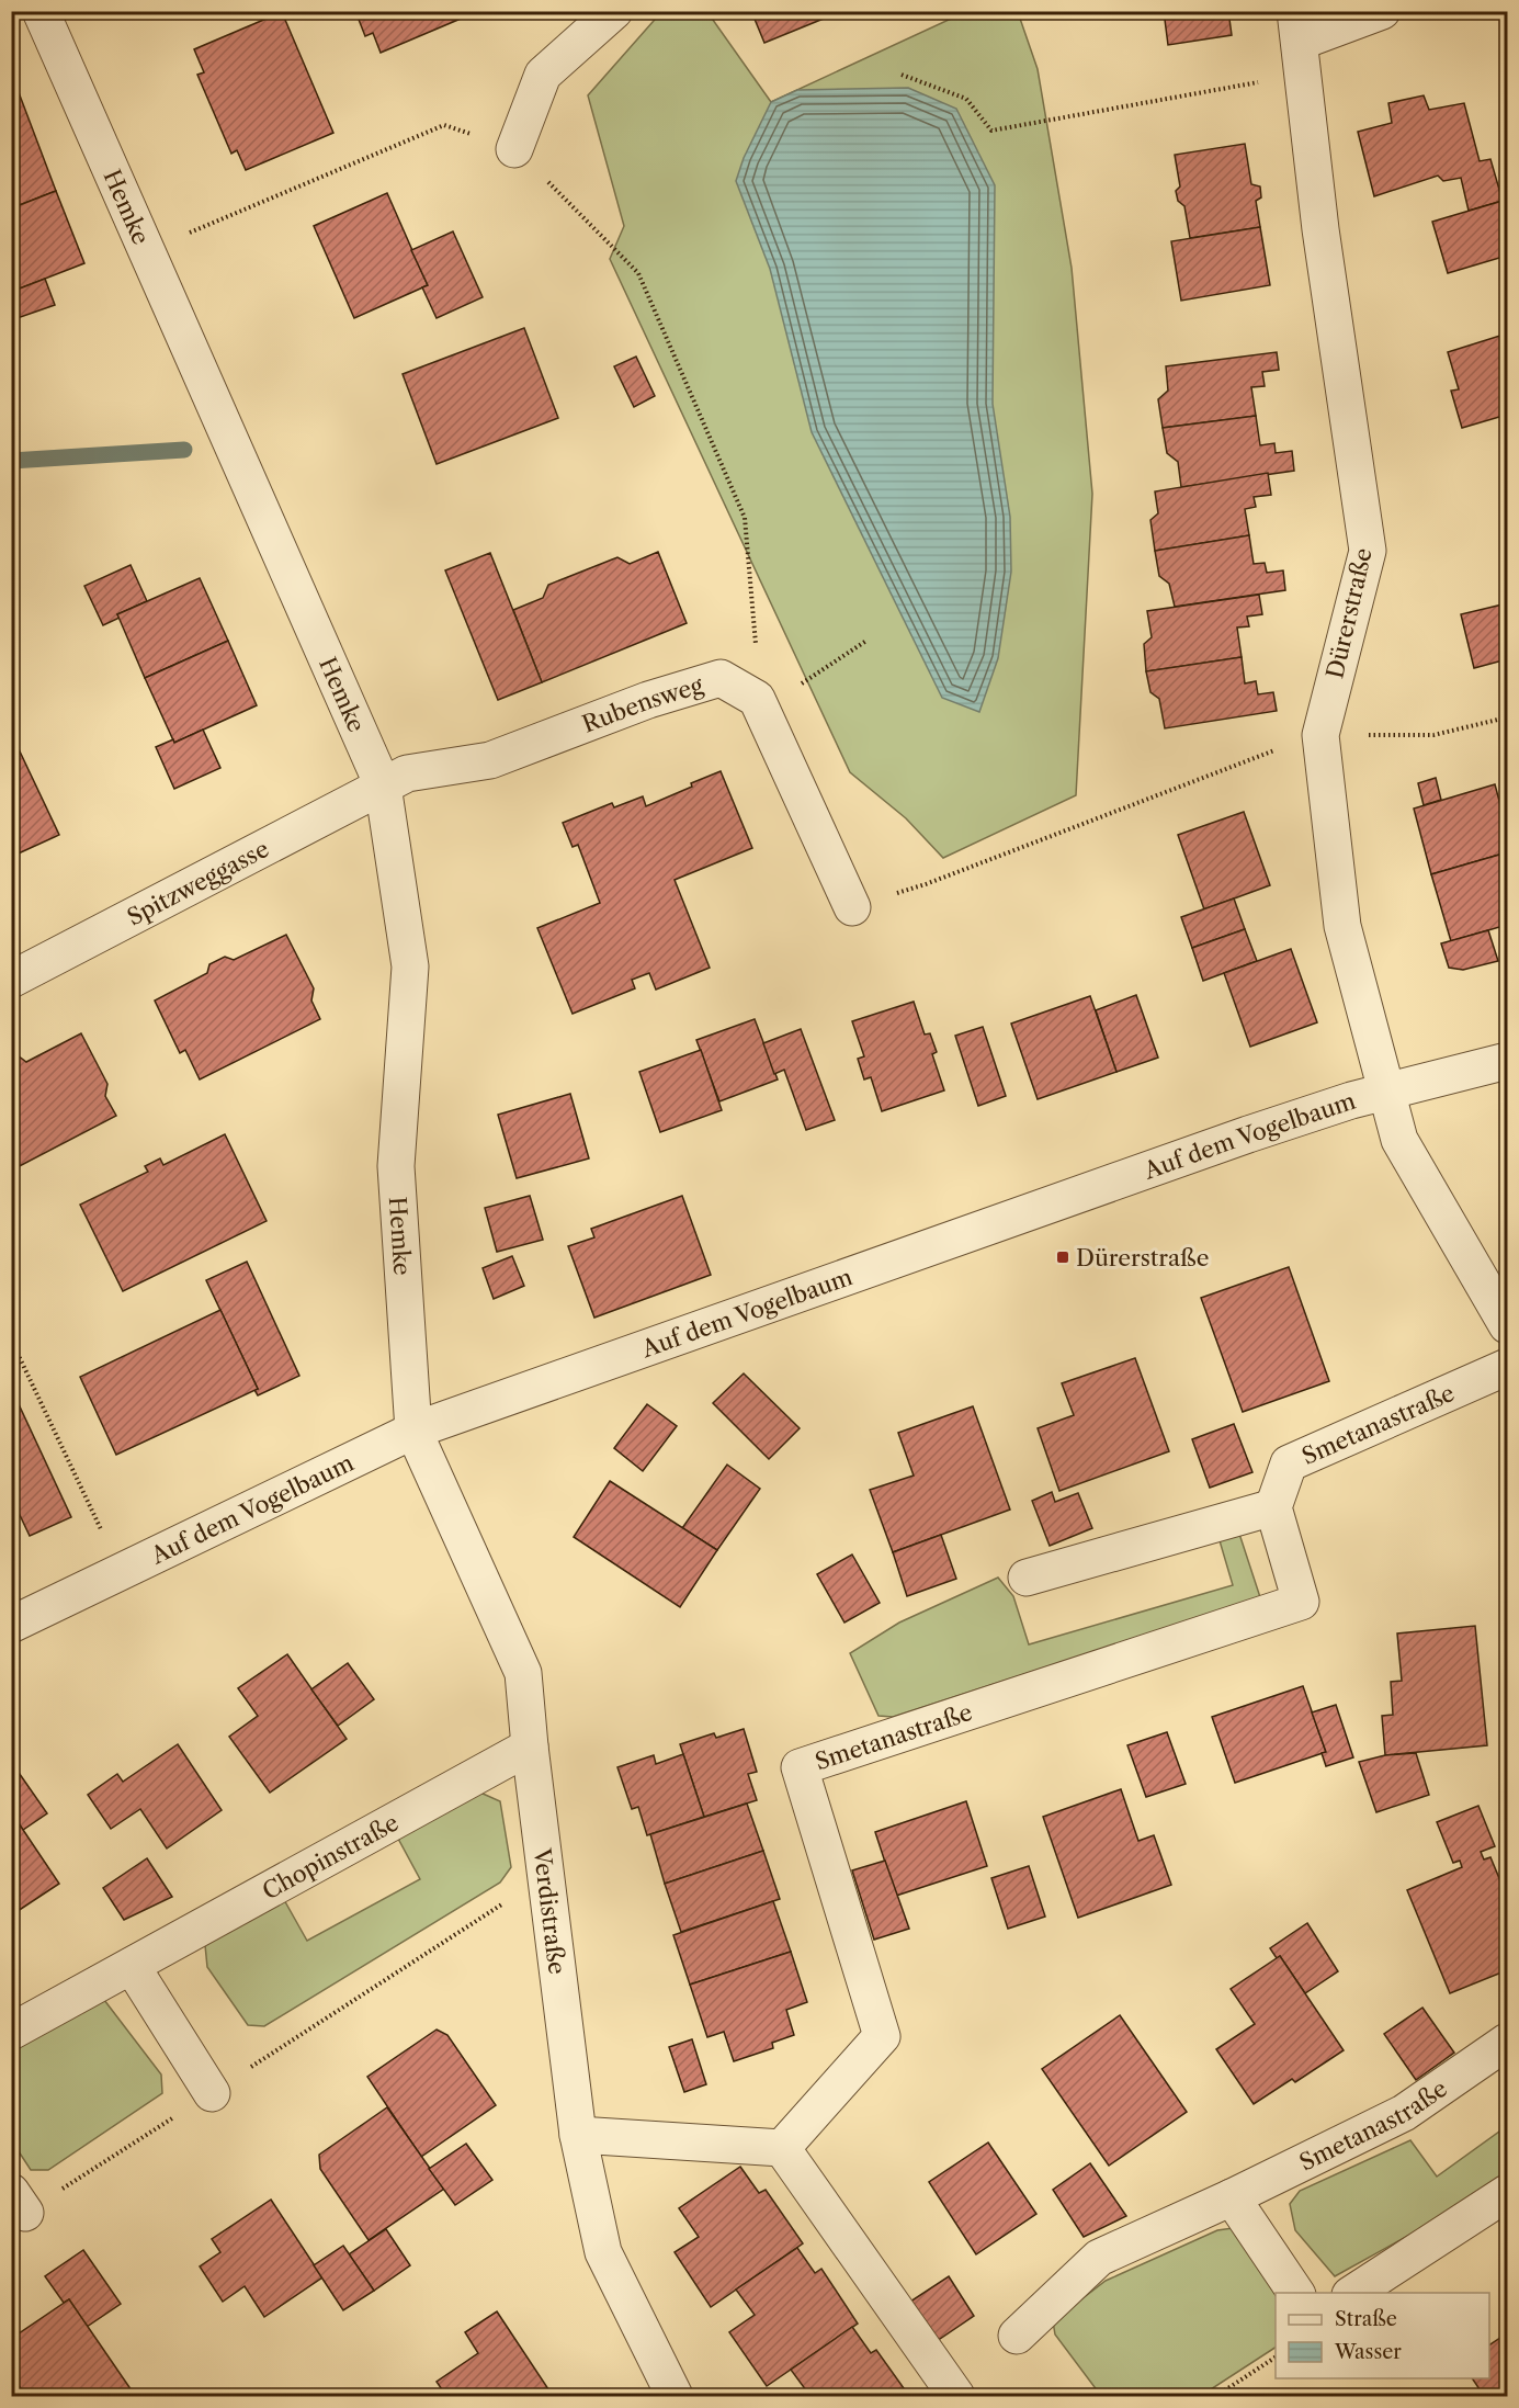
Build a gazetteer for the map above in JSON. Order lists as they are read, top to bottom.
{
  "streets": {
    "street": [
      "Hemke",
      "Dürerstraße",
      "Rubensweg",
      "Spitzweggasse",
      "Auf dem Vogelbaum",
      "Smetanastraße",
      "Chopinstraße",
      "Verdistraße"
    ]
  },
  "crossings": [
    ["Hemke", "Rubensweg"],
    ["Hemke", "Spitzweggasse"],
    ["Hemke", "Auf dem Vogelbaum"],
    ["Hemke", "Verdistraße"],
    ["Dürerstraße", "Auf dem Vogelbaum"],
    ["Rubensweg", "Spitzweggasse"],
    ["Auf dem Vogelbaum", "Verdistraße"],
    ["Chopinstraße", "Verdistraße"]
  ],
  "places": {
    "transit": ["Dürerstraße"]
  },
  "legend": ["Straße", "Wasser"]
}
